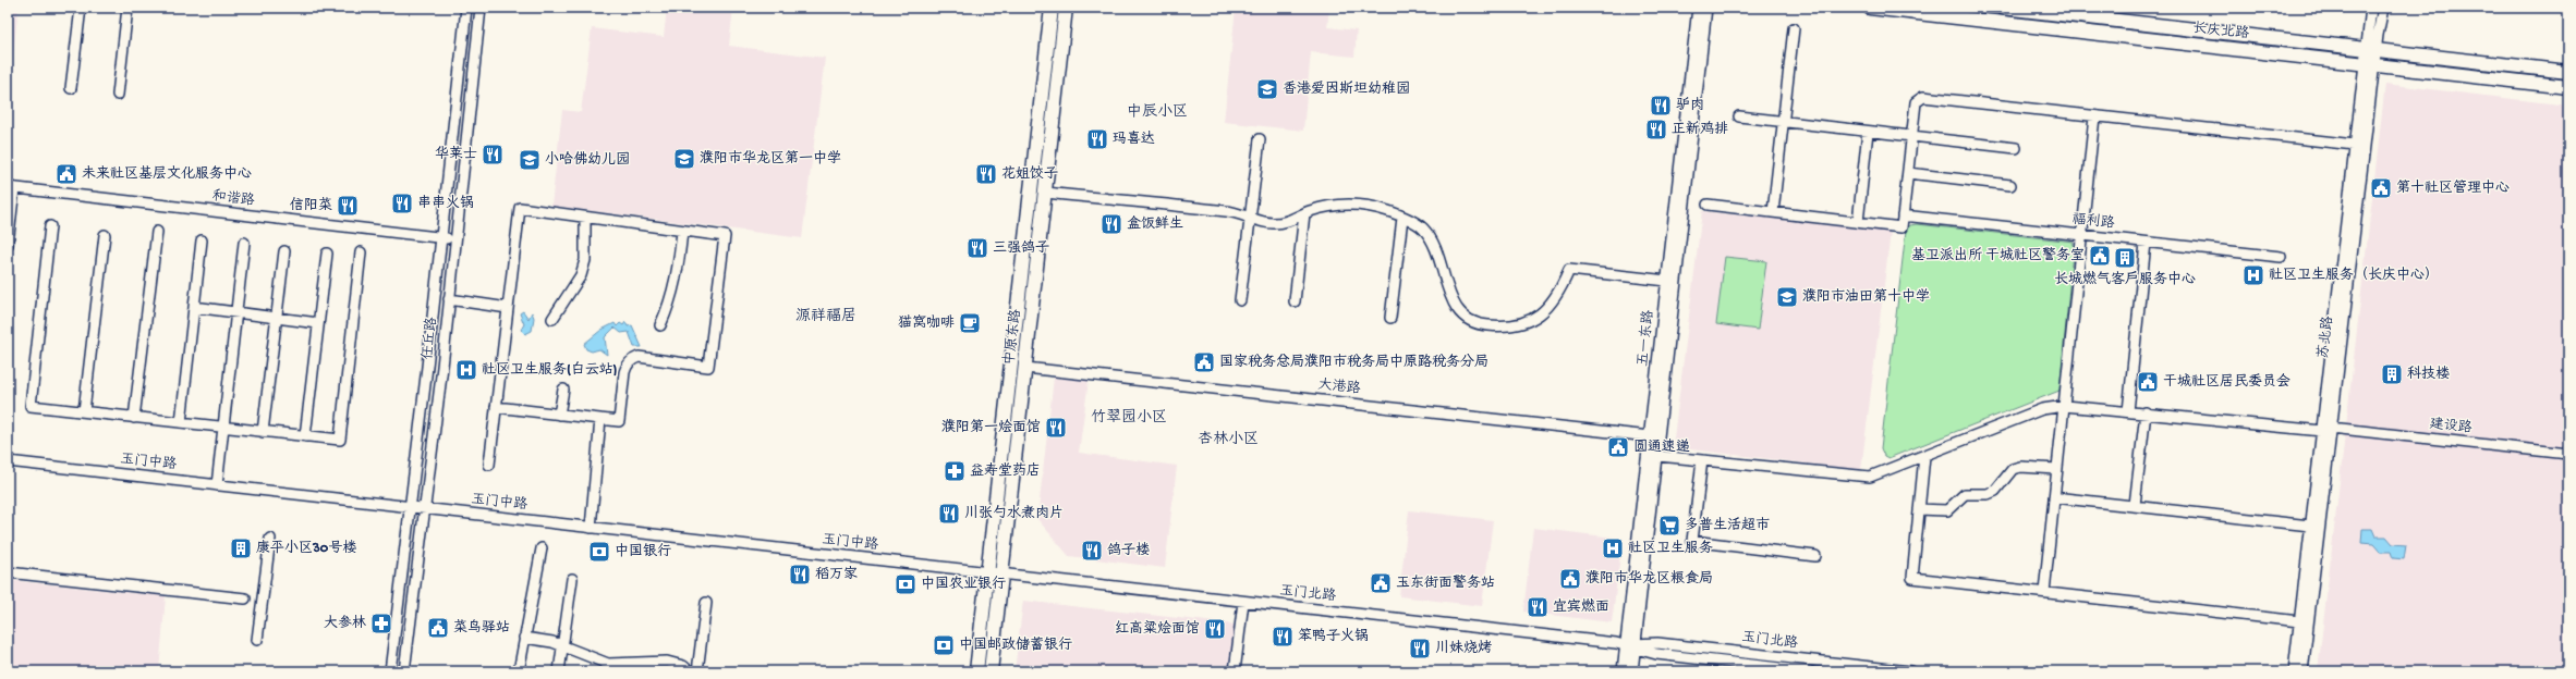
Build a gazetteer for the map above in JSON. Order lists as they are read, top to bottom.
{
  "streets": {
    "main road": ["长庆北路", "中原东路"],
    "street": [
      "和谐路",
      "福利路",
      "苏北路",
      "任丘路",
      "五一东路",
      "大港路",
      "建设路",
      "玉门中路",
      "玉门北路"
    ]
  },
  "crossings": [
    ["长庆北路", "苏北路"],
    ["和谐路", "任丘路"],
    ["中原东路", "大港路"],
    ["中原东路", "玉门中路"],
    ["中原东路", "玉门北路"],
    ["苏北路", "建设路"],
    ["任丘路", "玉门中路"],
    ["五一东路", "大港路"],
    ["五一东路", "建设路"],
    ["五一东路", "玉门北路"],
    ["玉门中路", "玉门北路"]
  ],
  "districts": [
    "中辰小区",
    "源祥福居",
    "竹翠园小区",
    "杏林小区"
  ],
  "places": {
    "school or university": [
      "香港爱因斯坦幼稚园",
      "濮阳市华龙区第一中学",
      "小哈佛幼儿园",
      "濮阳市油田第十中学"
    ],
    "restaurant": [
      "驴肉",
      "正新鸡排",
      "玛喜达",
      "华莱士",
      "花姐饺子",
      "串串火锅",
      "信阳菜",
      "盒饭鲜生",
      "三强鸽子",
      "濮阳第一烩面馆",
      "川张勺水煮肉片",
      "鸽子楼",
      "稻万家",
      "宜宾燃面",
      "红高粱烩面馆",
      "笨鸭子火锅",
      "川妹烧烤"
    ],
    "public building": [
      "未来社区基层文化服务中心",
      "第十社区管理中心",
      "基卫派出所 干城社区警务室",
      "国家税务总局濮阳市税务局中原路税务分局",
      "干城社区居民委员会",
      "圆通速递",
      "濮阳市华龙区粮食局",
      "玉东街面警务站",
      "菜鸟驿站"
    ],
    "building": ["长城燃气客户服务中心", "科技楼", "康平小区30号楼"],
    "hospital": ["社区卫生服务（长庆中心）", "社区卫生服务(白云站)", "社区卫生服务"],
    "cafe": ["猫窝咖啡"],
    "pharmacy": ["益寿堂药店", "大参林"],
    "supermarket": ["多普生活超市"],
    "bank": ["中国银行", "中国农业银行", "中国邮政储蓄银行"]
  }
}
